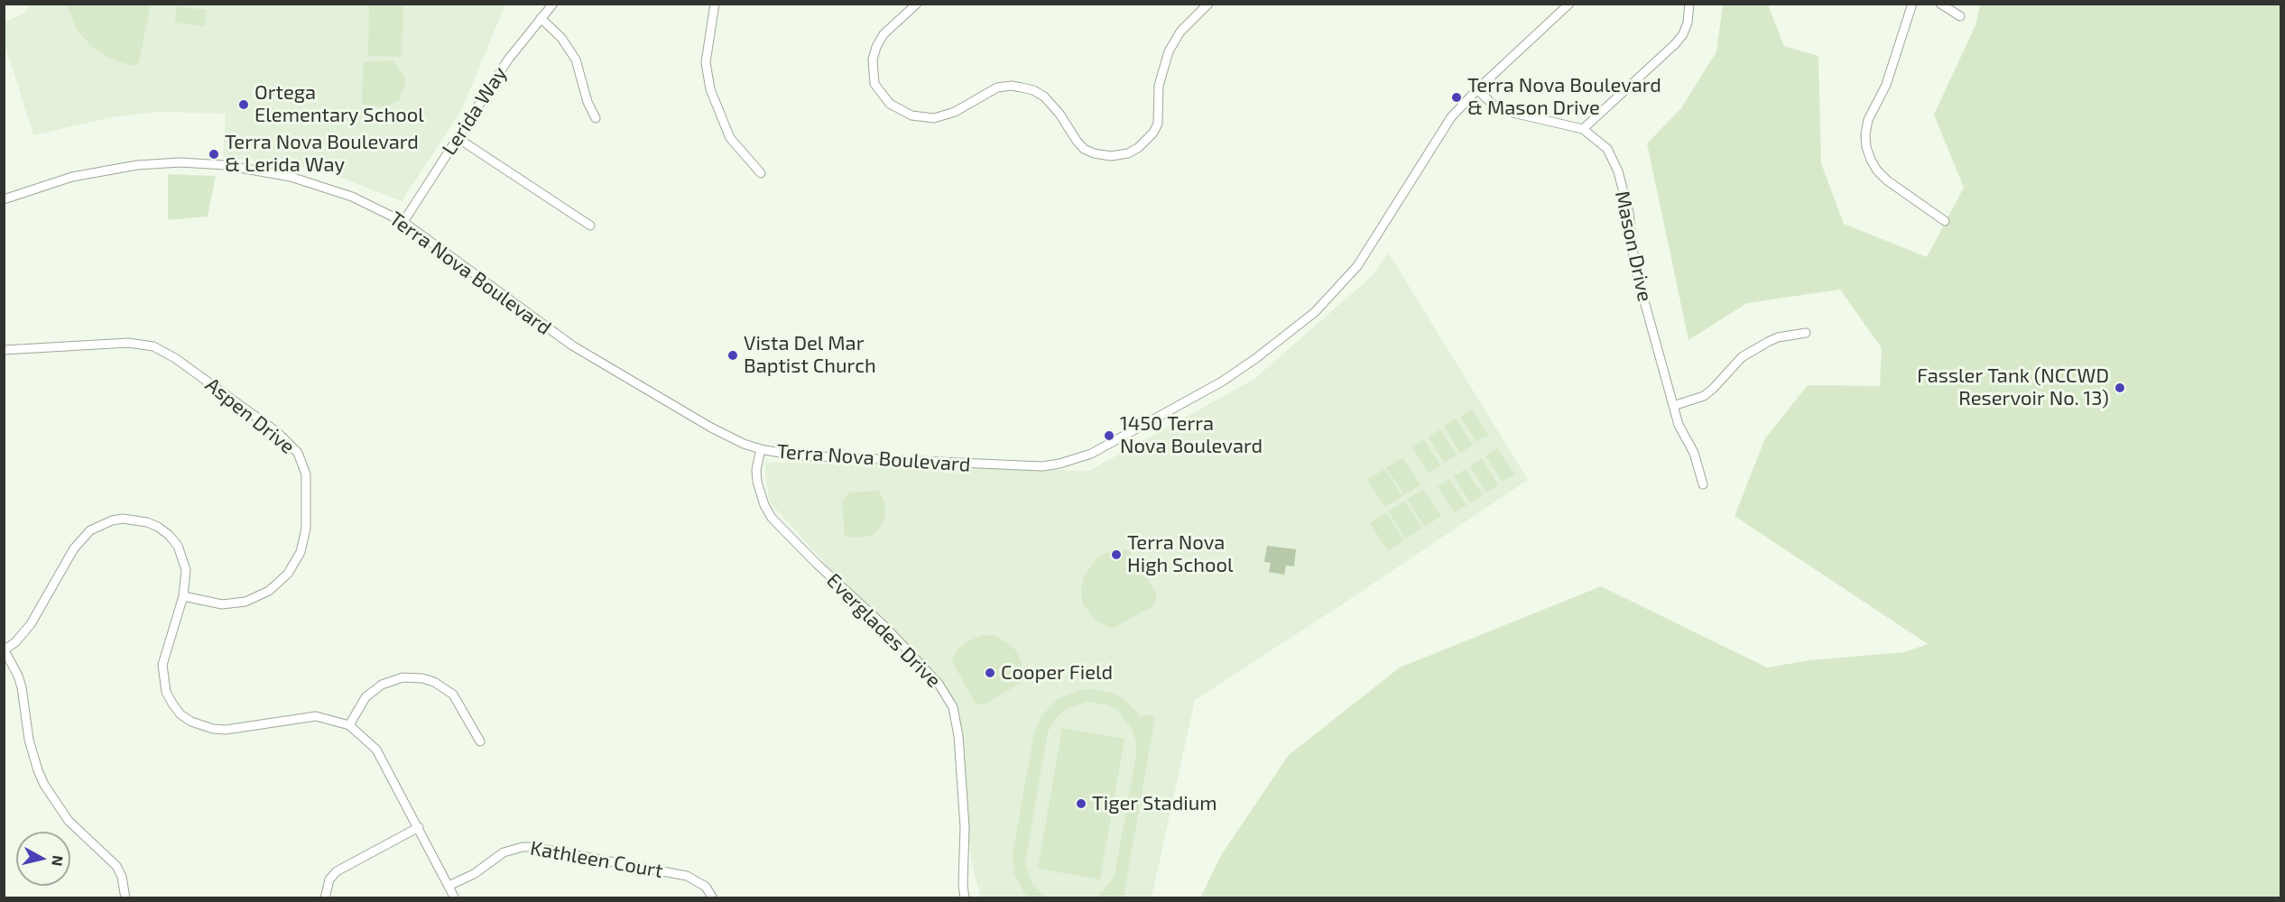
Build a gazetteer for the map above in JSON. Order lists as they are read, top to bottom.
{
  "streets": {
    "street": [
      "Lerida Way",
      "Mason Drive",
      "Terra Nova Boulevard",
      "Aspen Drive",
      "Everglades Drive",
      "Kathleen Court"
    ]
  },
  "crossings": [
    ["Lerida Way", "Terra Nova Boulevard"],
    ["Mason Drive", "Terra Nova Boulevard"],
    ["Terra Nova Boulevard", "Everglades Drive"]
  ],
  "places": [
    "Terra Nova Boulevard & Mason Drive",
    "Ortega Elementary School",
    "Terra Nova Boulevard & Lerida Way",
    "Vista Del Mar Baptist Church",
    "Fassler Tank (NCCWD Reservoir No. 13)",
    "1450 Terra Nova Boulevard",
    "Terra Nova High School",
    "Cooper Field",
    "Tiger Stadium"
  ],
  "north": "right"
}
